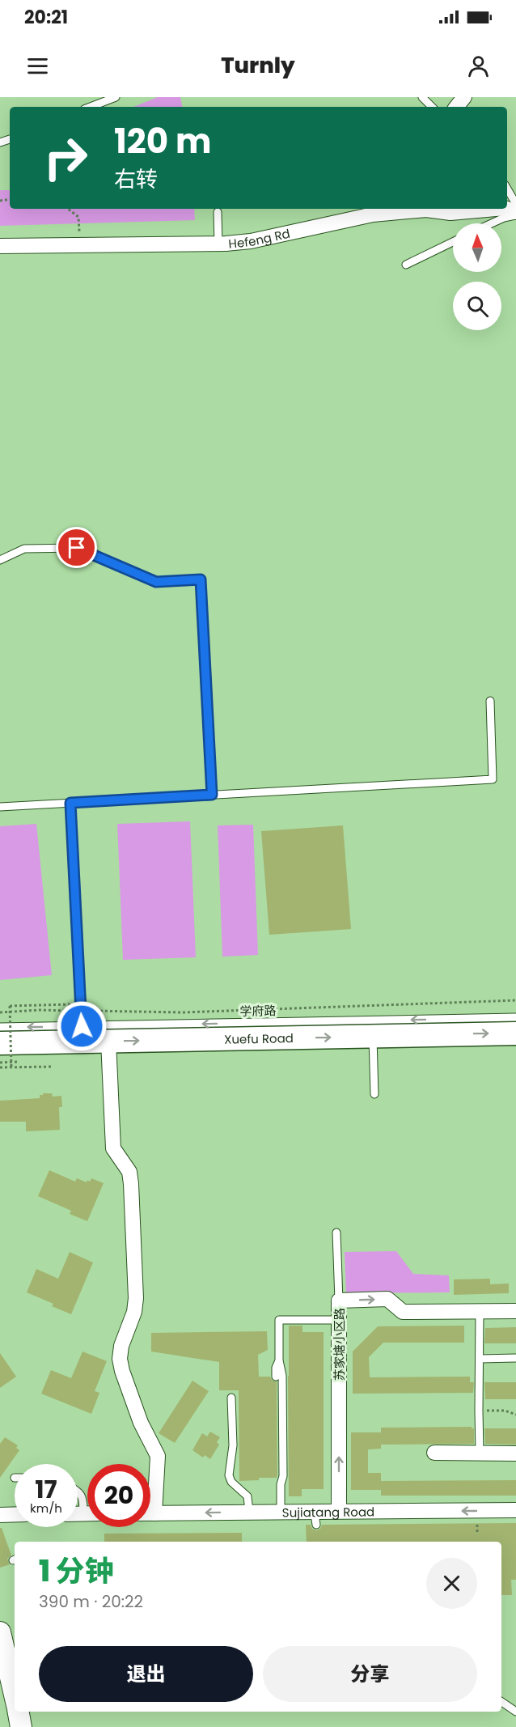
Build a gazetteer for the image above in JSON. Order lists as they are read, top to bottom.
{
  "streets": {
    "main road": ["Xuefu Road"],
    "street": ["Hefeng Rd", "苏家塘小区路", "Sujiatang Road"],
    "lane": ["学府路"]
  },
  "crossings": [
    ["苏家塘小区路", "Sujiatang Road"]
  ],
  "one_way": ["学府路", "Xuefu Road", "Sujiatang Road"],
  "north": "top",
  "page": {
    "status": "20:21",
    "header": "Turnly",
    "turn": ["120 m", "右转"],
    "speed": "17 km/h",
    "limit": "20",
    "heading": ["1 分钟", "390 m · 20:22"],
    "buttons": ["退出", "分享"]
  }
}
